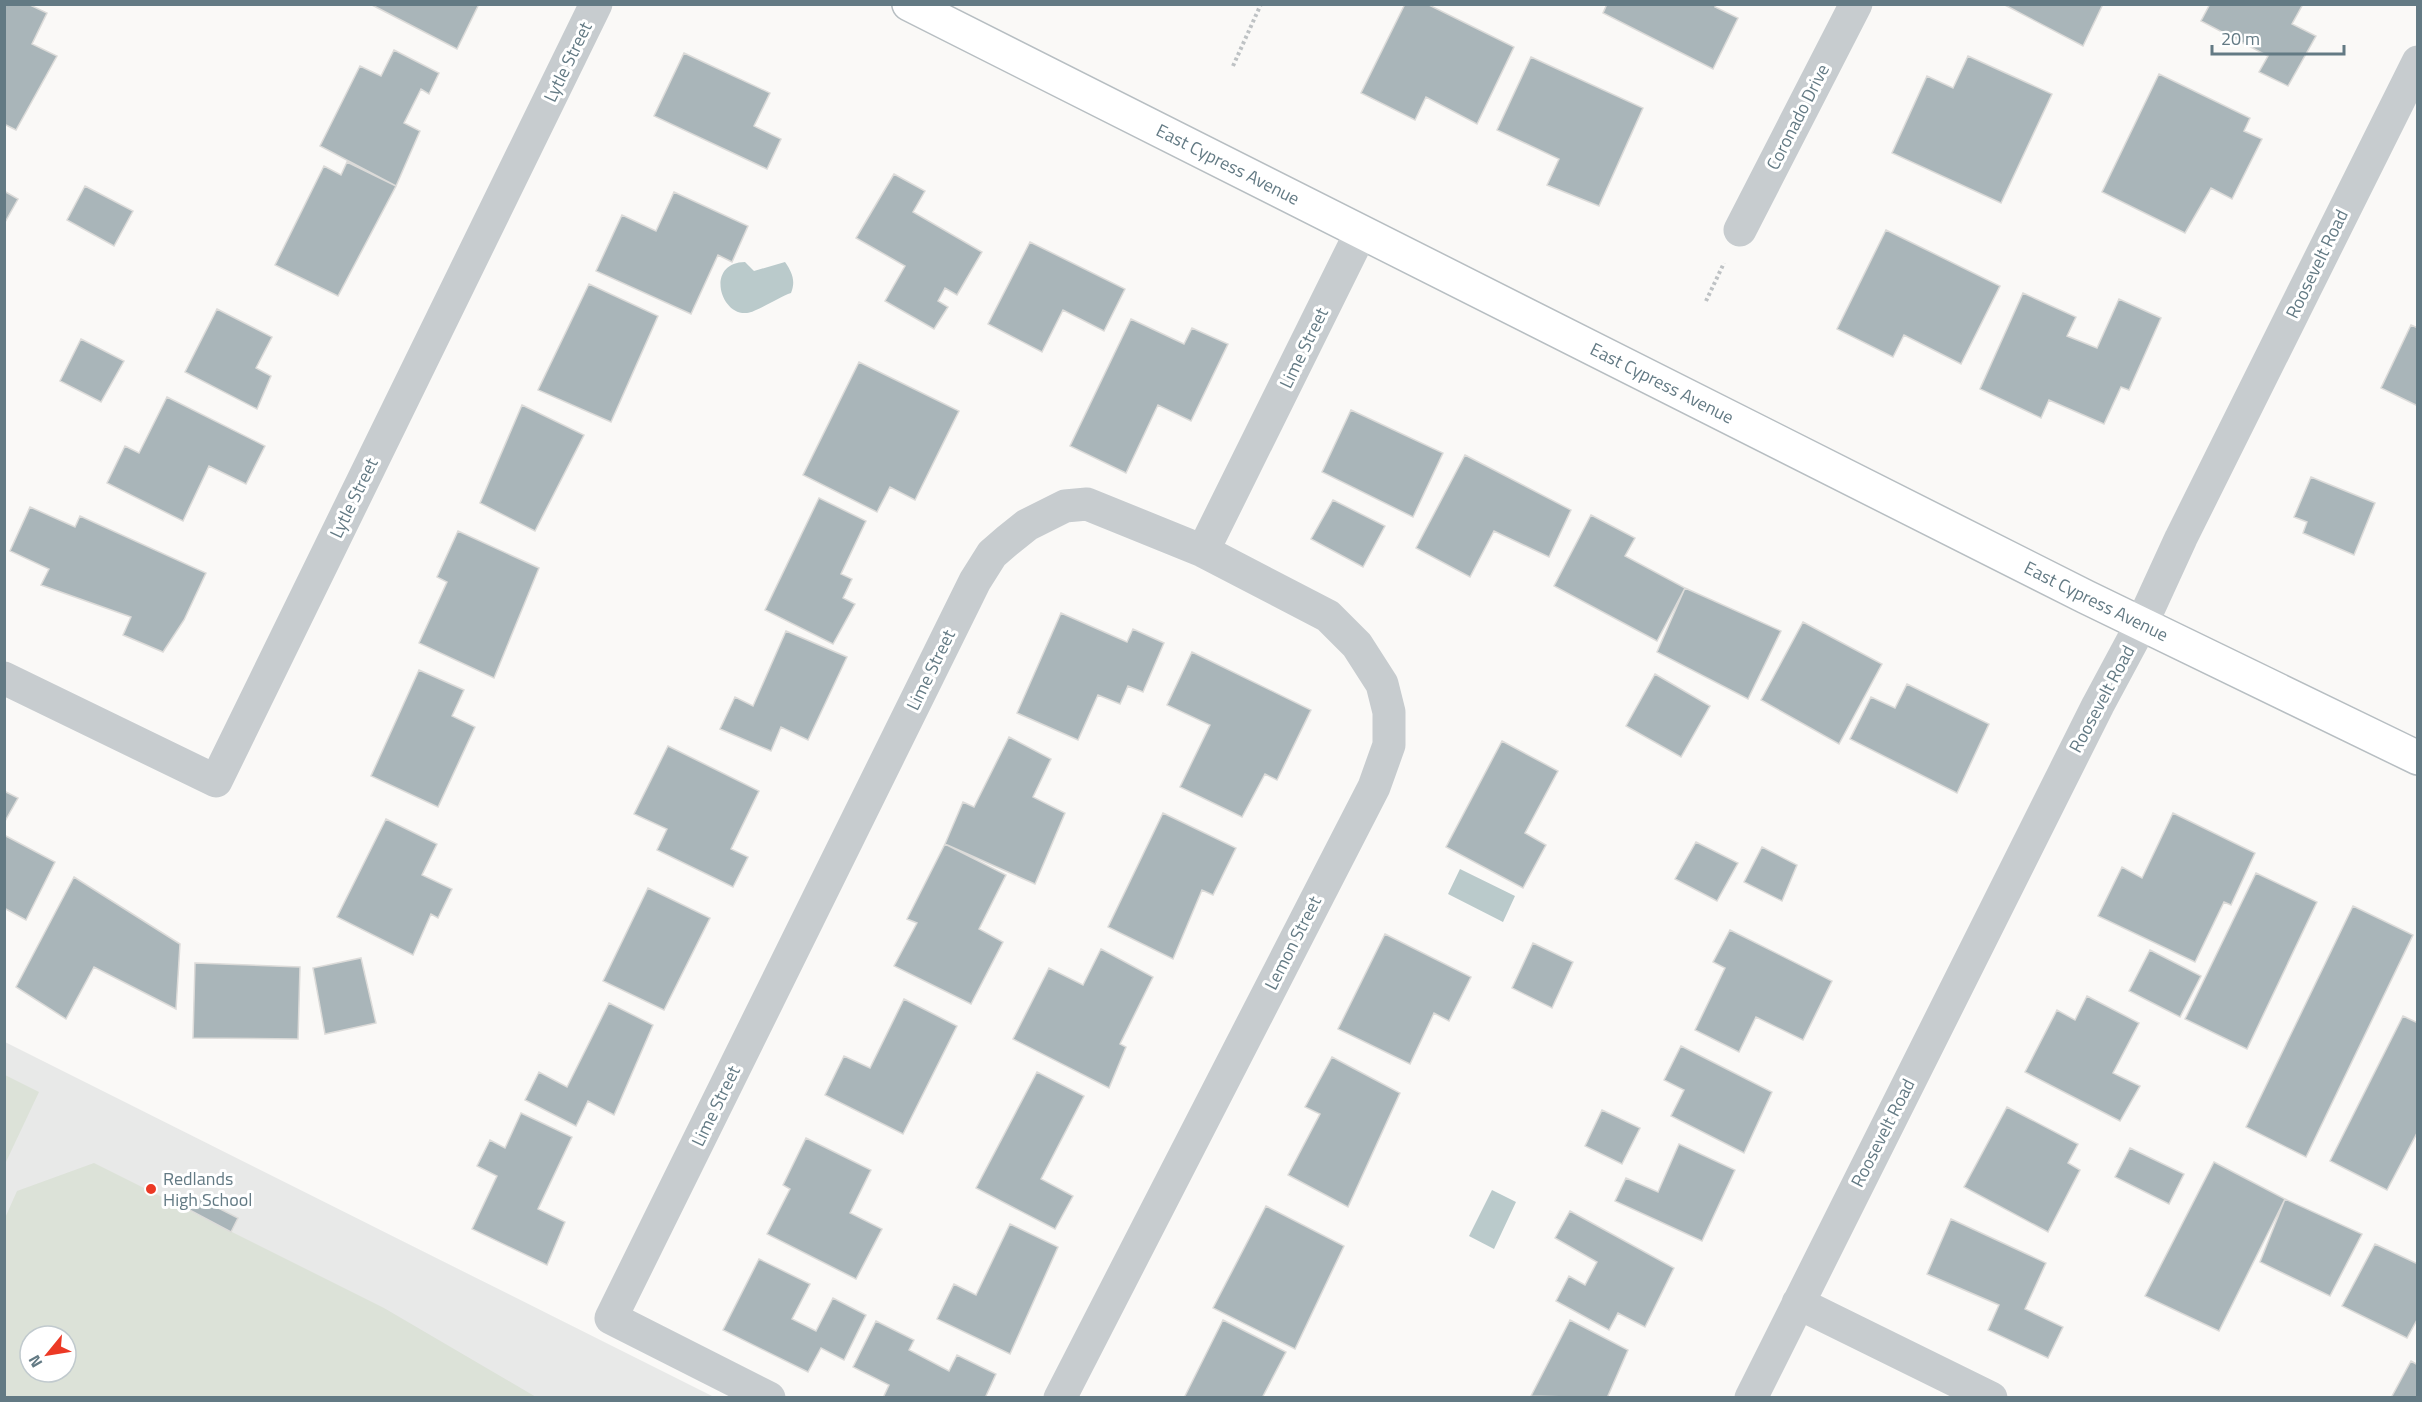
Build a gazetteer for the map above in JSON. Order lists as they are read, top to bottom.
{
  "streets": {
    "main road": ["East Cypress Avenue"],
    "street": [
      "Lytle Street",
      "Coronado Drive",
      "Roosevelt Road",
      "Lime Street",
      "Lemon Street"
    ]
  },
  "crossings": [
    ["East Cypress Avenue", "Roosevelt Road"],
    ["East Cypress Avenue", "Lime Street"],
    ["Lime Street", "Lemon Street"]
  ],
  "places": ["Redlands High School"],
  "scale_bar": "20 m",
  "north": "bottom left"
}
